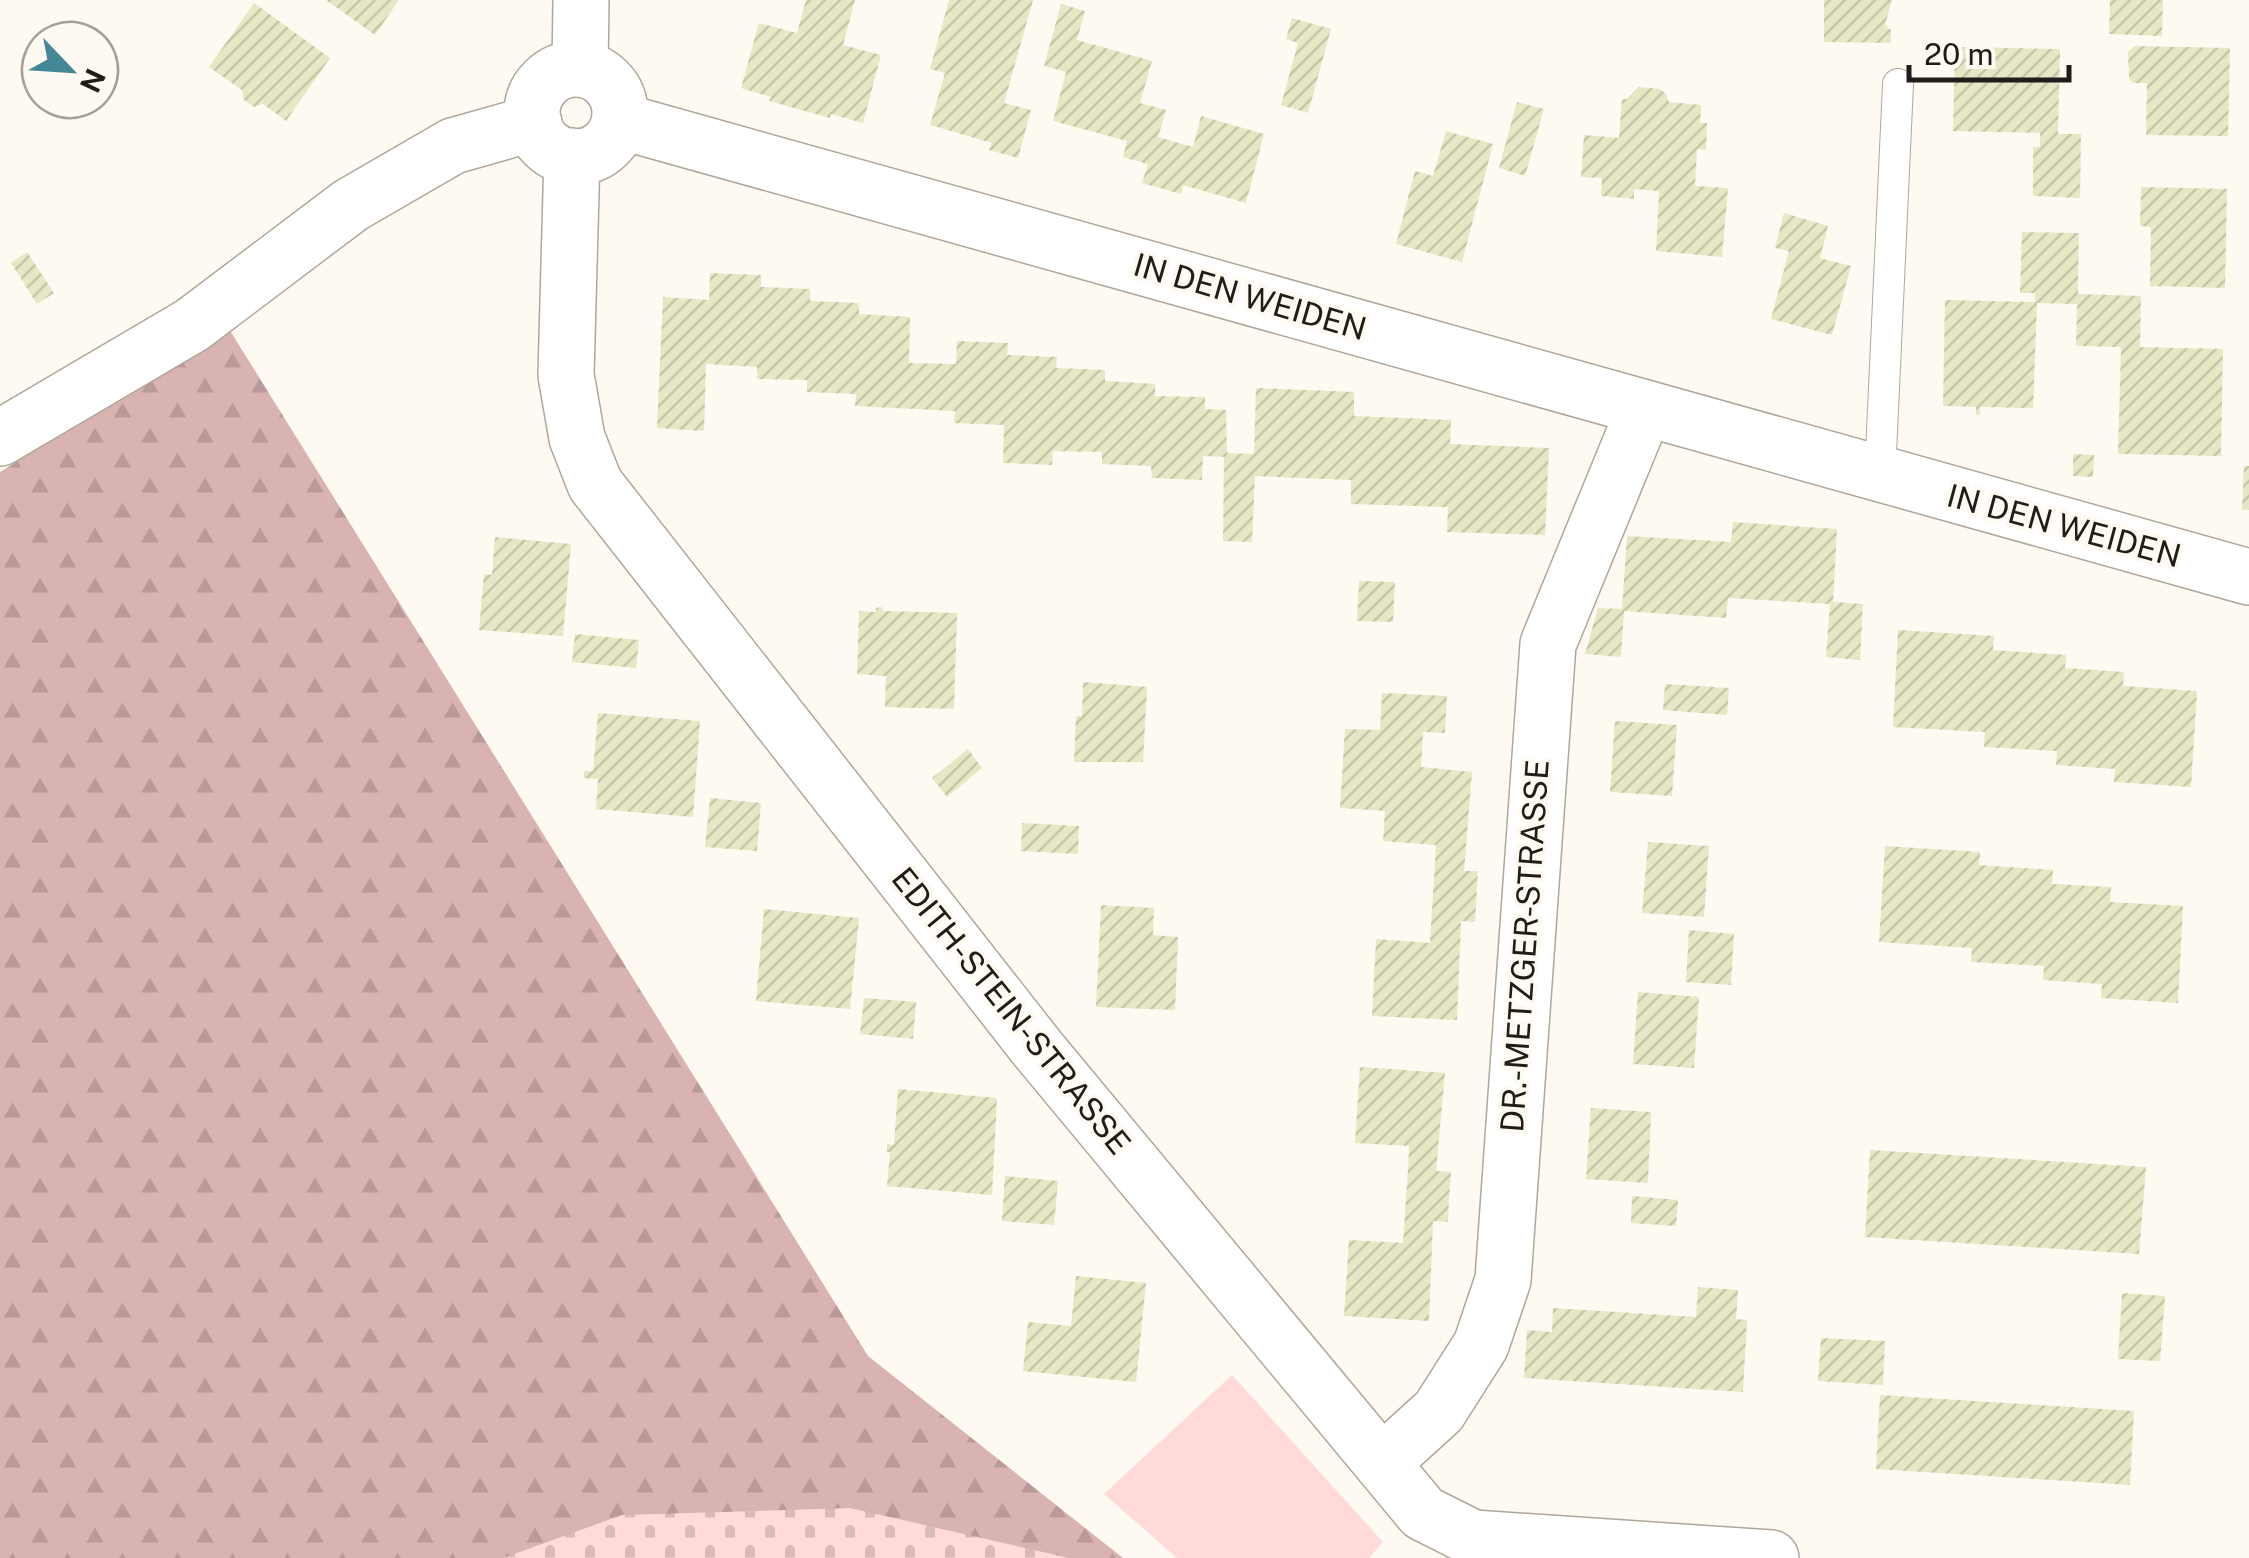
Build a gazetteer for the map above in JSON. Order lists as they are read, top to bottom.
{
  "streets": {
    "street": ["IN DEN WEIDEN", "DR.-METZGER-STRASSE", "EDITH-STEIN-STRASSE"]
  },
  "crossings": [
    ["IN DEN WEIDEN", "DR.-METZGER-STRASSE"],
    ["IN DEN WEIDEN", "EDITH-STEIN-STRASSE"],
    ["DR.-METZGER-STRASSE", "EDITH-STEIN-STRASSE"]
  ],
  "scale_bar": "20 m",
  "north": "bottom right"
}
